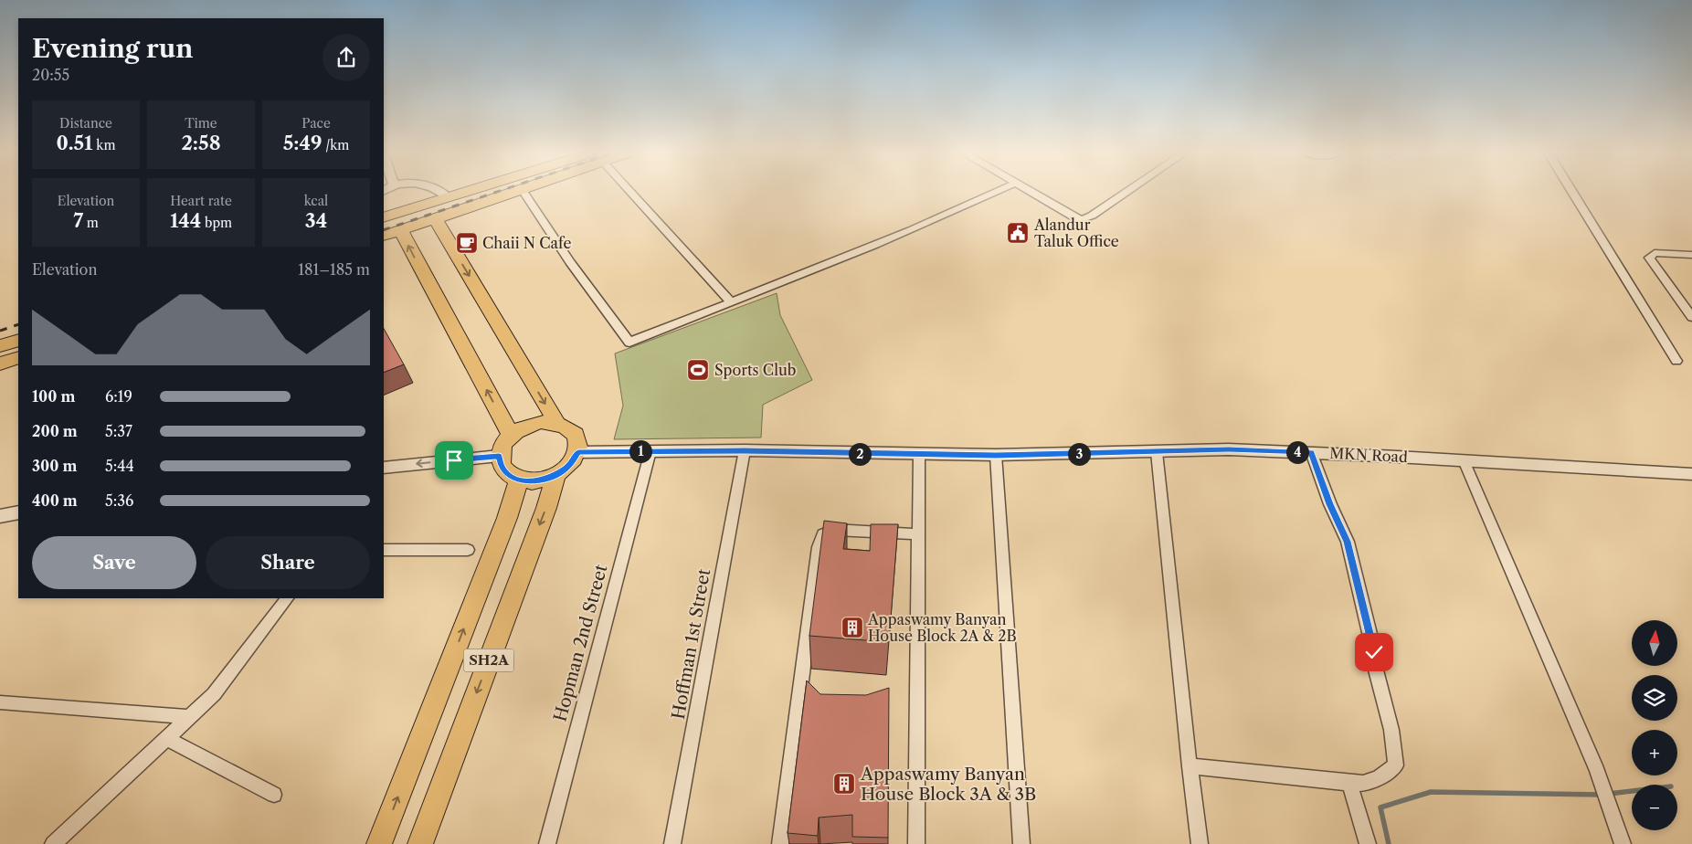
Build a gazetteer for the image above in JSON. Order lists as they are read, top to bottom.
{
  "streets": {
    "main road": ["SH2A"],
    "street": ["MKN Road", "Hopman 2nd Street", "Hoffman 1st Street"]
  },
  "crossings": [
    ["MKN Road", "Hopman 2nd Street"],
    ["MKN Road", "Hoffman 1st Street"],
    ["MKN Road", "SH2A"]
  ],
  "places": {
    "public building": ["Alandur Taluk Office"],
    "cafe": ["Chaii N Cafe"],
    "sports": ["Sports Club"],
    "building": ["Appaswamy Banyan House Block 2A & 2B", "Appaswamy Banyan House Block 3A & 3B"]
  },
  "north": "top",
  "page": {
    "heading": ["Evening run", "20:55"],
    "stats": [
      ["Distance", "0.51 km"],
      ["Time", "2:58"],
      ["Pace", "5:49 /km"],
      ["Elevation", "7 m"],
      ["Heart rate", "144 bpm"],
      ["kcal", "34"]
    ],
    "chart": ["Elevation", "181–185 m"],
    "list": [
      {
        "name": "100 m",
        "note": "6:19"
      },
      {
        "name": "200 m",
        "note": "5:37"
      },
      {
        "name": "300 m",
        "note": "5:44"
      },
      {
        "name": "400 m",
        "note": "5:36"
      }
    ],
    "pins": [
      "1",
      "4",
      "2",
      "3"
    ],
    "buttons": ["Save", "Share"],
    "map_buttons": ["+", "−"]
  }
}
